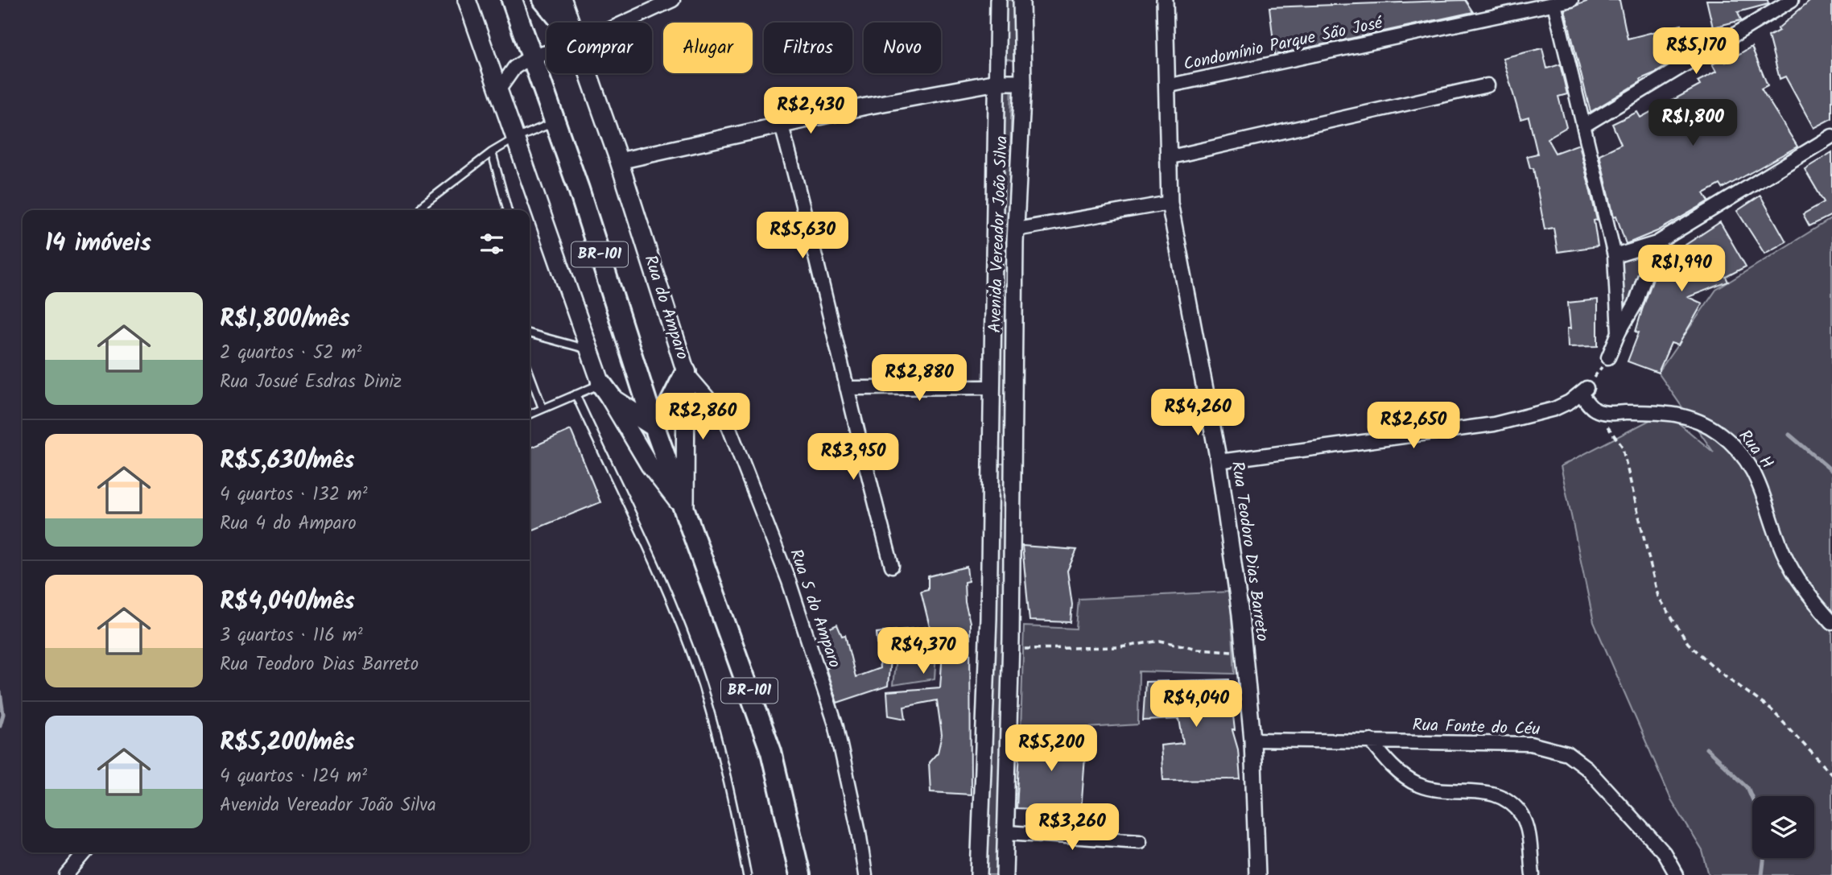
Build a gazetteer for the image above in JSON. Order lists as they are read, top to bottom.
{
  "streets": {
    "highway": ["BR-101"],
    "main road": ["Rua do Amparo"],
    "street": [
      "Condomínio Parque São José",
      "Avenida Vereador João Silva",
      "Rua H",
      "Rua Teodoro Dias Barreto",
      "Rua 5 do Amparo",
      "Rua Fonte do Céu"
    ]
  },
  "crossings": [
    ["Condomínio Parque São José", "Rua Teodoro Dias Barreto"],
    ["BR-101", "Rua do Amparo"],
    ["Rua do Amparo", "Rua 5 do Amparo"],
    ["Rua Teodoro Dias Barreto", "Rua Fonte do Céu"]
  ],
  "page": {
    "chip": [
      "Comprar",
      "Alugar",
      "Filtros",
      "Novo"
    ],
    "price": [
      "R$5,170",
      "R$2,430",
      "R$1,800",
      "R$5,630",
      "R$1,990",
      "R$2,880",
      "R$4,260",
      "R$2,860",
      "R$2,650",
      "R$3,950",
      "R$4,370",
      "R$4,040",
      "R$5,200",
      "R$3,260"
    ],
    "heading": "14 imóveis",
    "list": [
      {
        "name": "R$1,800/mês",
        "note": "2 quartos · 52 m² · Rua Josué Esdras Diniz"
      },
      {
        "name": "R$5,630/mês",
        "note": "4 quartos · 132 m² · Rua 4 do Amparo"
      },
      {
        "name": "R$4,040/mês",
        "note": "3 quartos · 116 m² · Rua Teodoro Dias Barreto"
      },
      {
        "name": "R$5,200/mês",
        "note": "4 quartos · 124 m² · Avenida Vereador João Silva"
      }
    ]
  }
}
